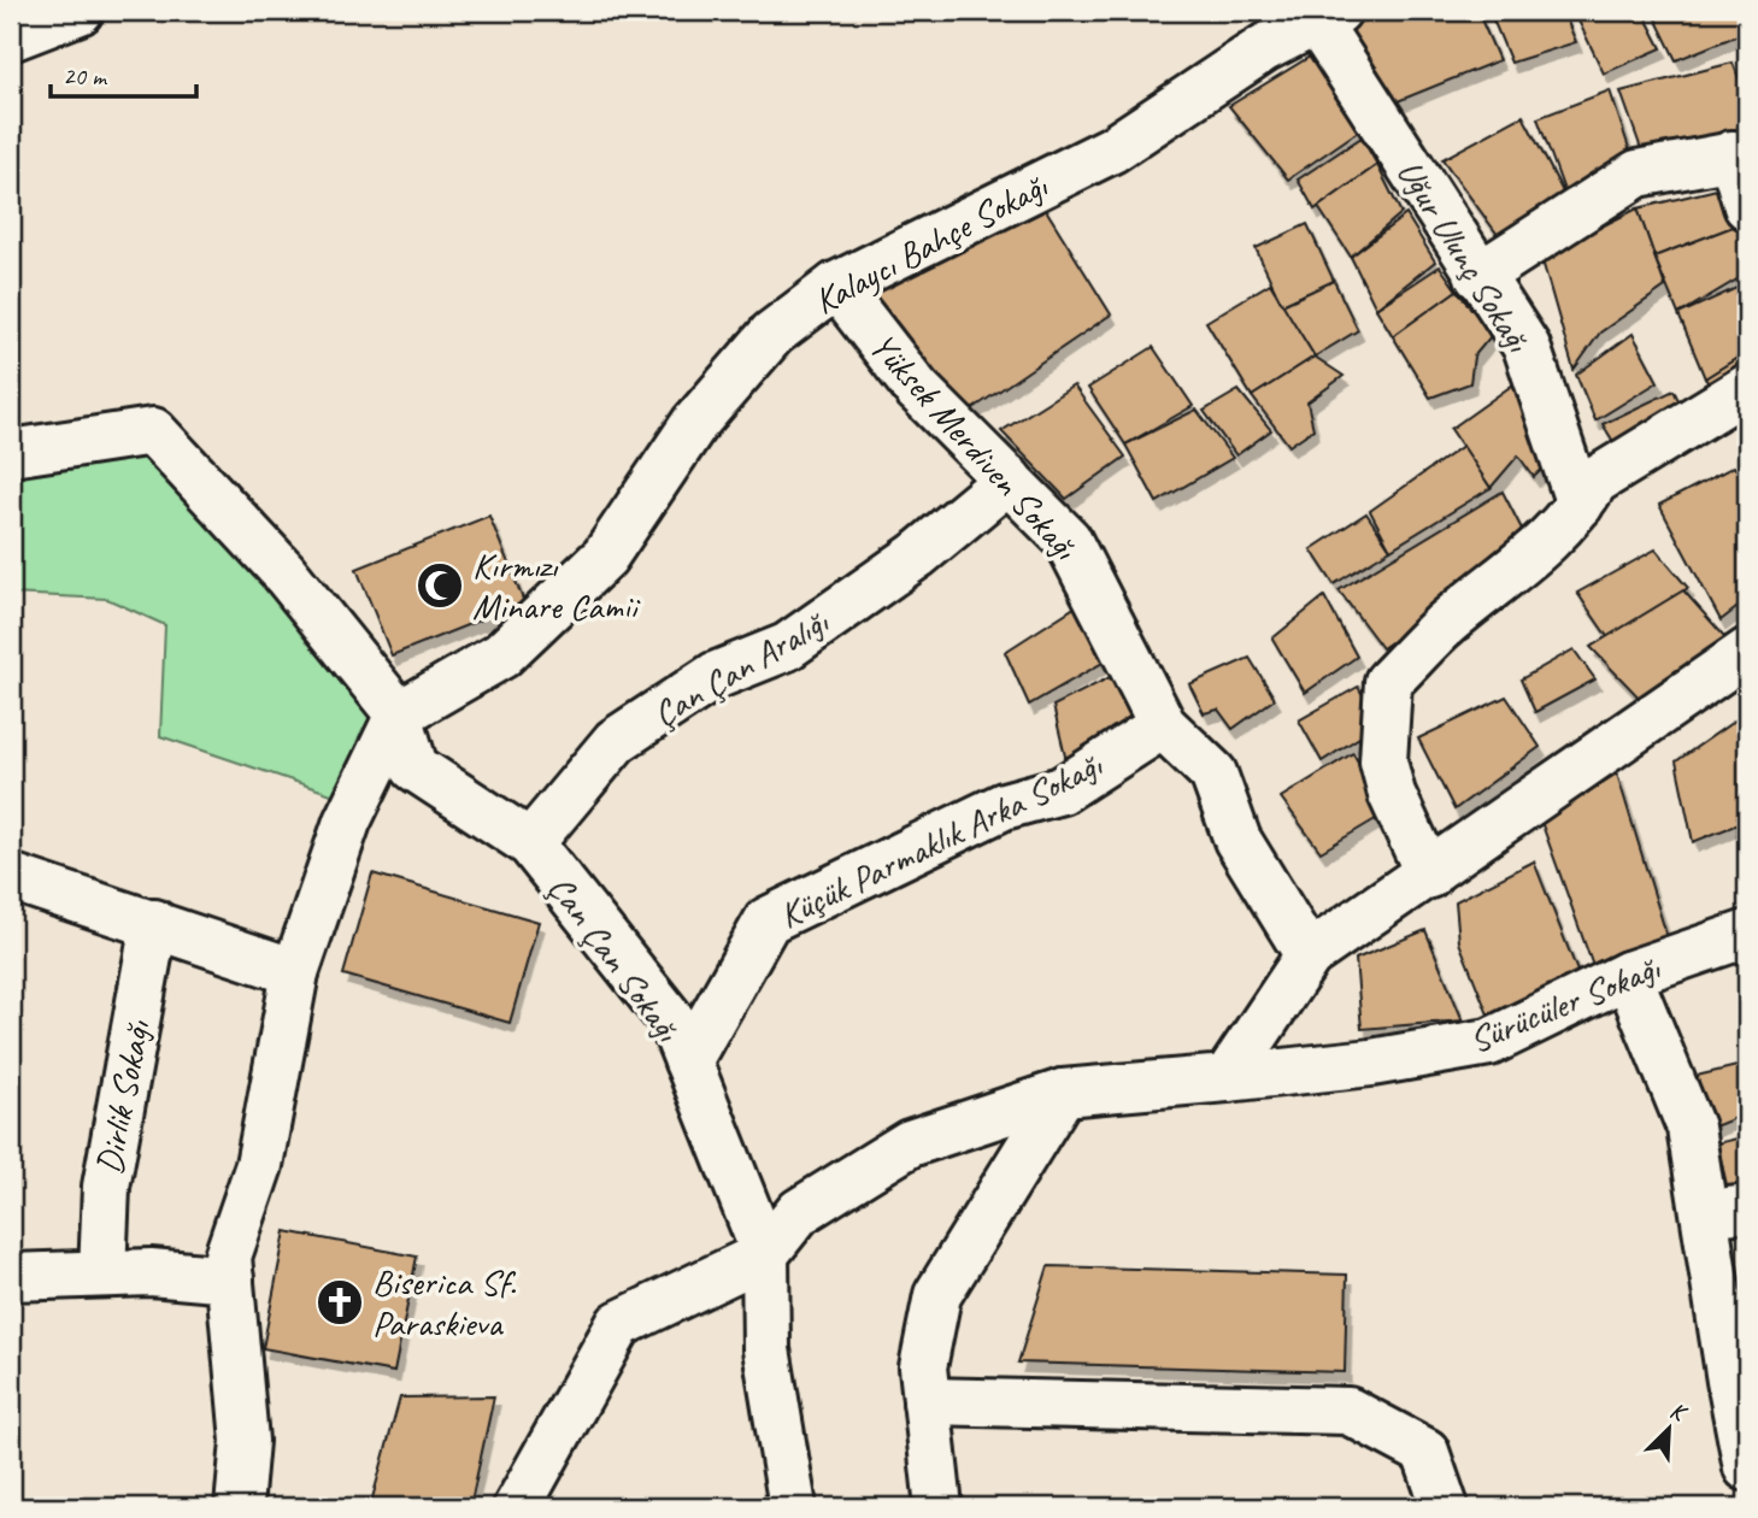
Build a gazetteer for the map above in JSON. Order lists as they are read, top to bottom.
{
  "streets": {
    "street": [
      "Kalaycı Bahçe Sokağı",
      "Uğur Ulunç Sokağı",
      "Yüksek Merdiven Sokağı",
      "Çan Çan Aralığı",
      "Küçük Parmaklık Arka Sokağı",
      "Çan Çan Sokağı",
      "Sürücüler Sokağı",
      "Dirlik Sokağı"
    ]
  },
  "crossings": [
    ["Kalaycı Bahçe Sokağı", "Uğur Ulunç Sokağı"],
    ["Kalaycı Bahçe Sokağı", "Yüksek Merdiven Sokağı"],
    ["Kalaycı Bahçe Sokağı", "Çan Çan Sokağı"],
    ["Yüksek Merdiven Sokağı", "Çan Çan Aralığı"],
    ["Yüksek Merdiven Sokağı", "Küçük Parmaklık Arka Sokağı"],
    ["Çan Çan Aralığı", "Çan Çan Sokağı"],
    ["Küçük Parmaklık Arka Sokağı", "Çan Çan Sokağı"],
    ["Çan Çan Sokağı", "Sürücüler Sokağı"]
  ],
  "places": {
    "mosque": ["Kırmızı Minare Camii"],
    "church": ["Biserica Sf. Paraskieva"]
  },
  "scale_bar": "20 m",
  "north": "top right"
}
